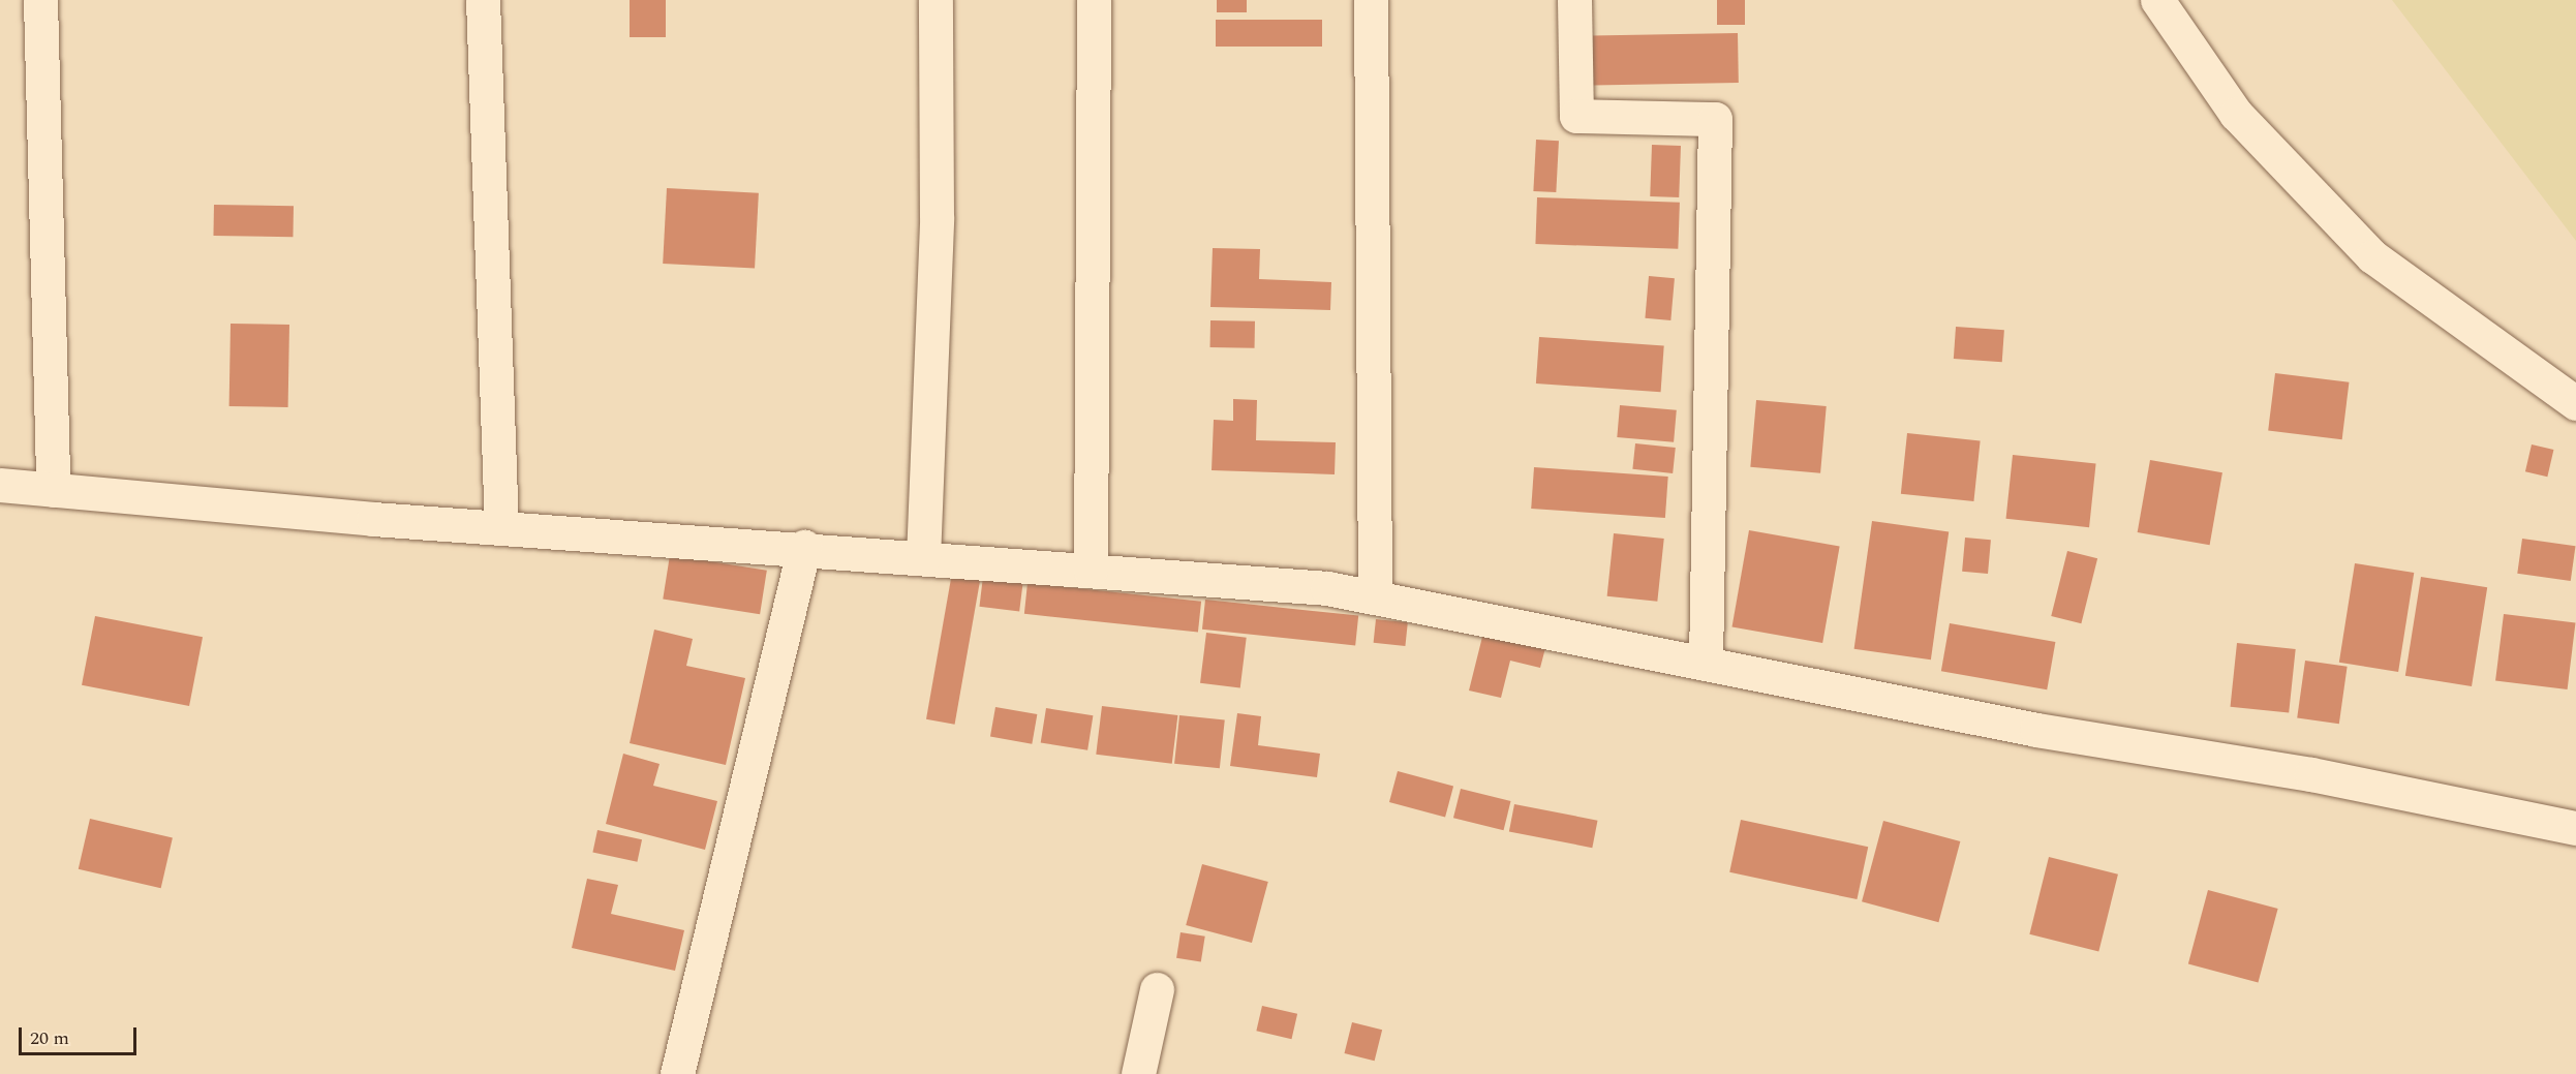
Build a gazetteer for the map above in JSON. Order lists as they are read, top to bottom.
{
  "scale_bar": "20 m"
}
